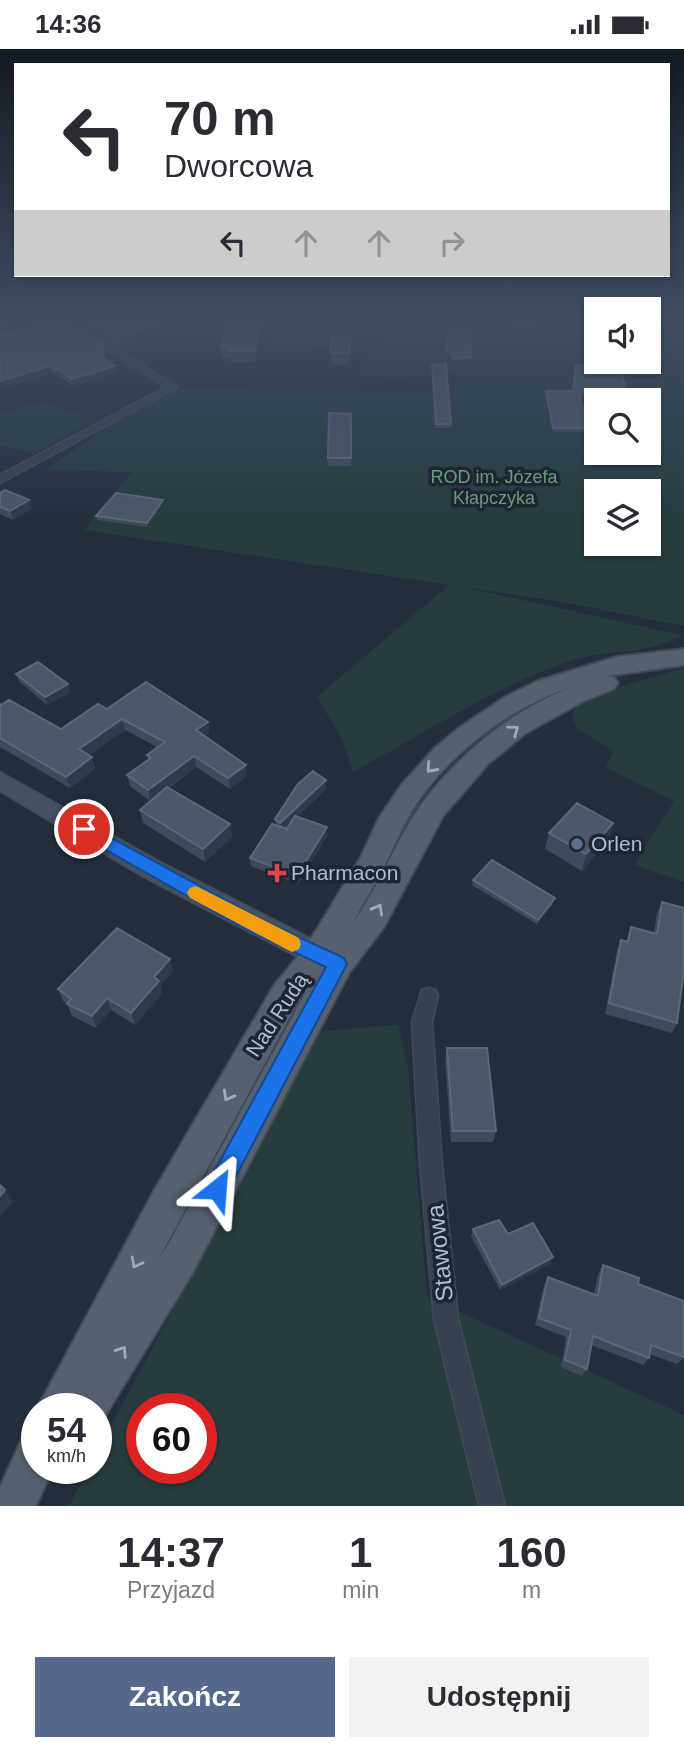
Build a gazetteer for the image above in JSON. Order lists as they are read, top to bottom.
{
  "streets": {
    "main road": ["Nad Rudą"],
    "street": ["Stawowa"]
  },
  "parks": ["ROD im. Józefa Kłapczyka"],
  "places": {
    "other": ["Orlen"],
    "health": ["Pharmacon"]
  },
  "page": {
    "status": "14:36",
    "turn": ["70 m", "Dworcowa"],
    "speed": "54 km/h",
    "limit": "60",
    "eta": [
      "14:37",
      "Przyjazd",
      "1",
      "min",
      "160",
      "m"
    ],
    "buttons": ["Zakończ", "Udostępnij"]
  }
}
